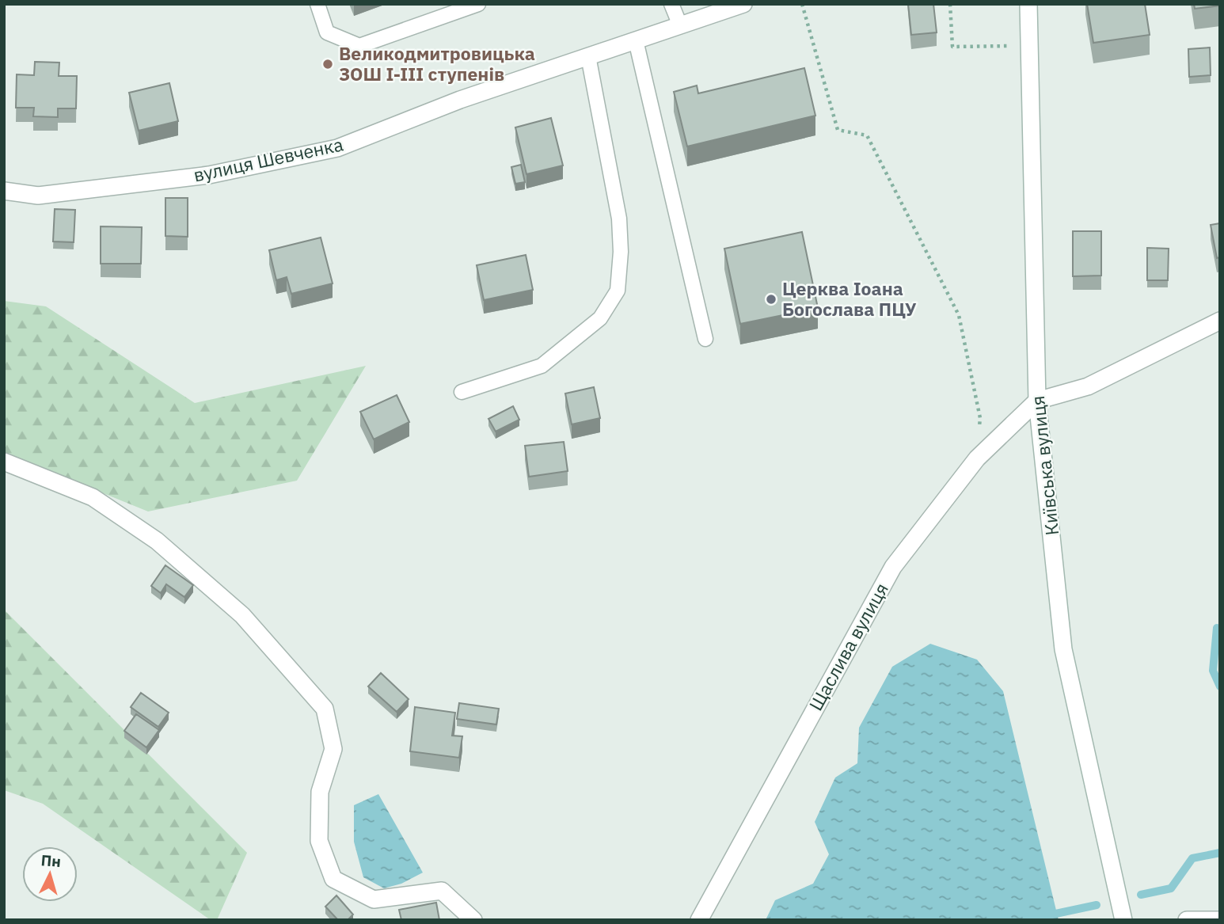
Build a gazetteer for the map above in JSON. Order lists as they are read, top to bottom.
{
  "streets": {
    "street": ["вулиця Шевченка", "Київська вулиця", "Щаслива вулиця"]
  },
  "crossings": [
    ["Київська вулиця", "Щаслива вулиця"]
  ],
  "places": ["Великодмитровицька ЗОШ І-ІІІ ступенів", "Церква Іоана Богослава ПЦУ"],
  "north": "top"
}
